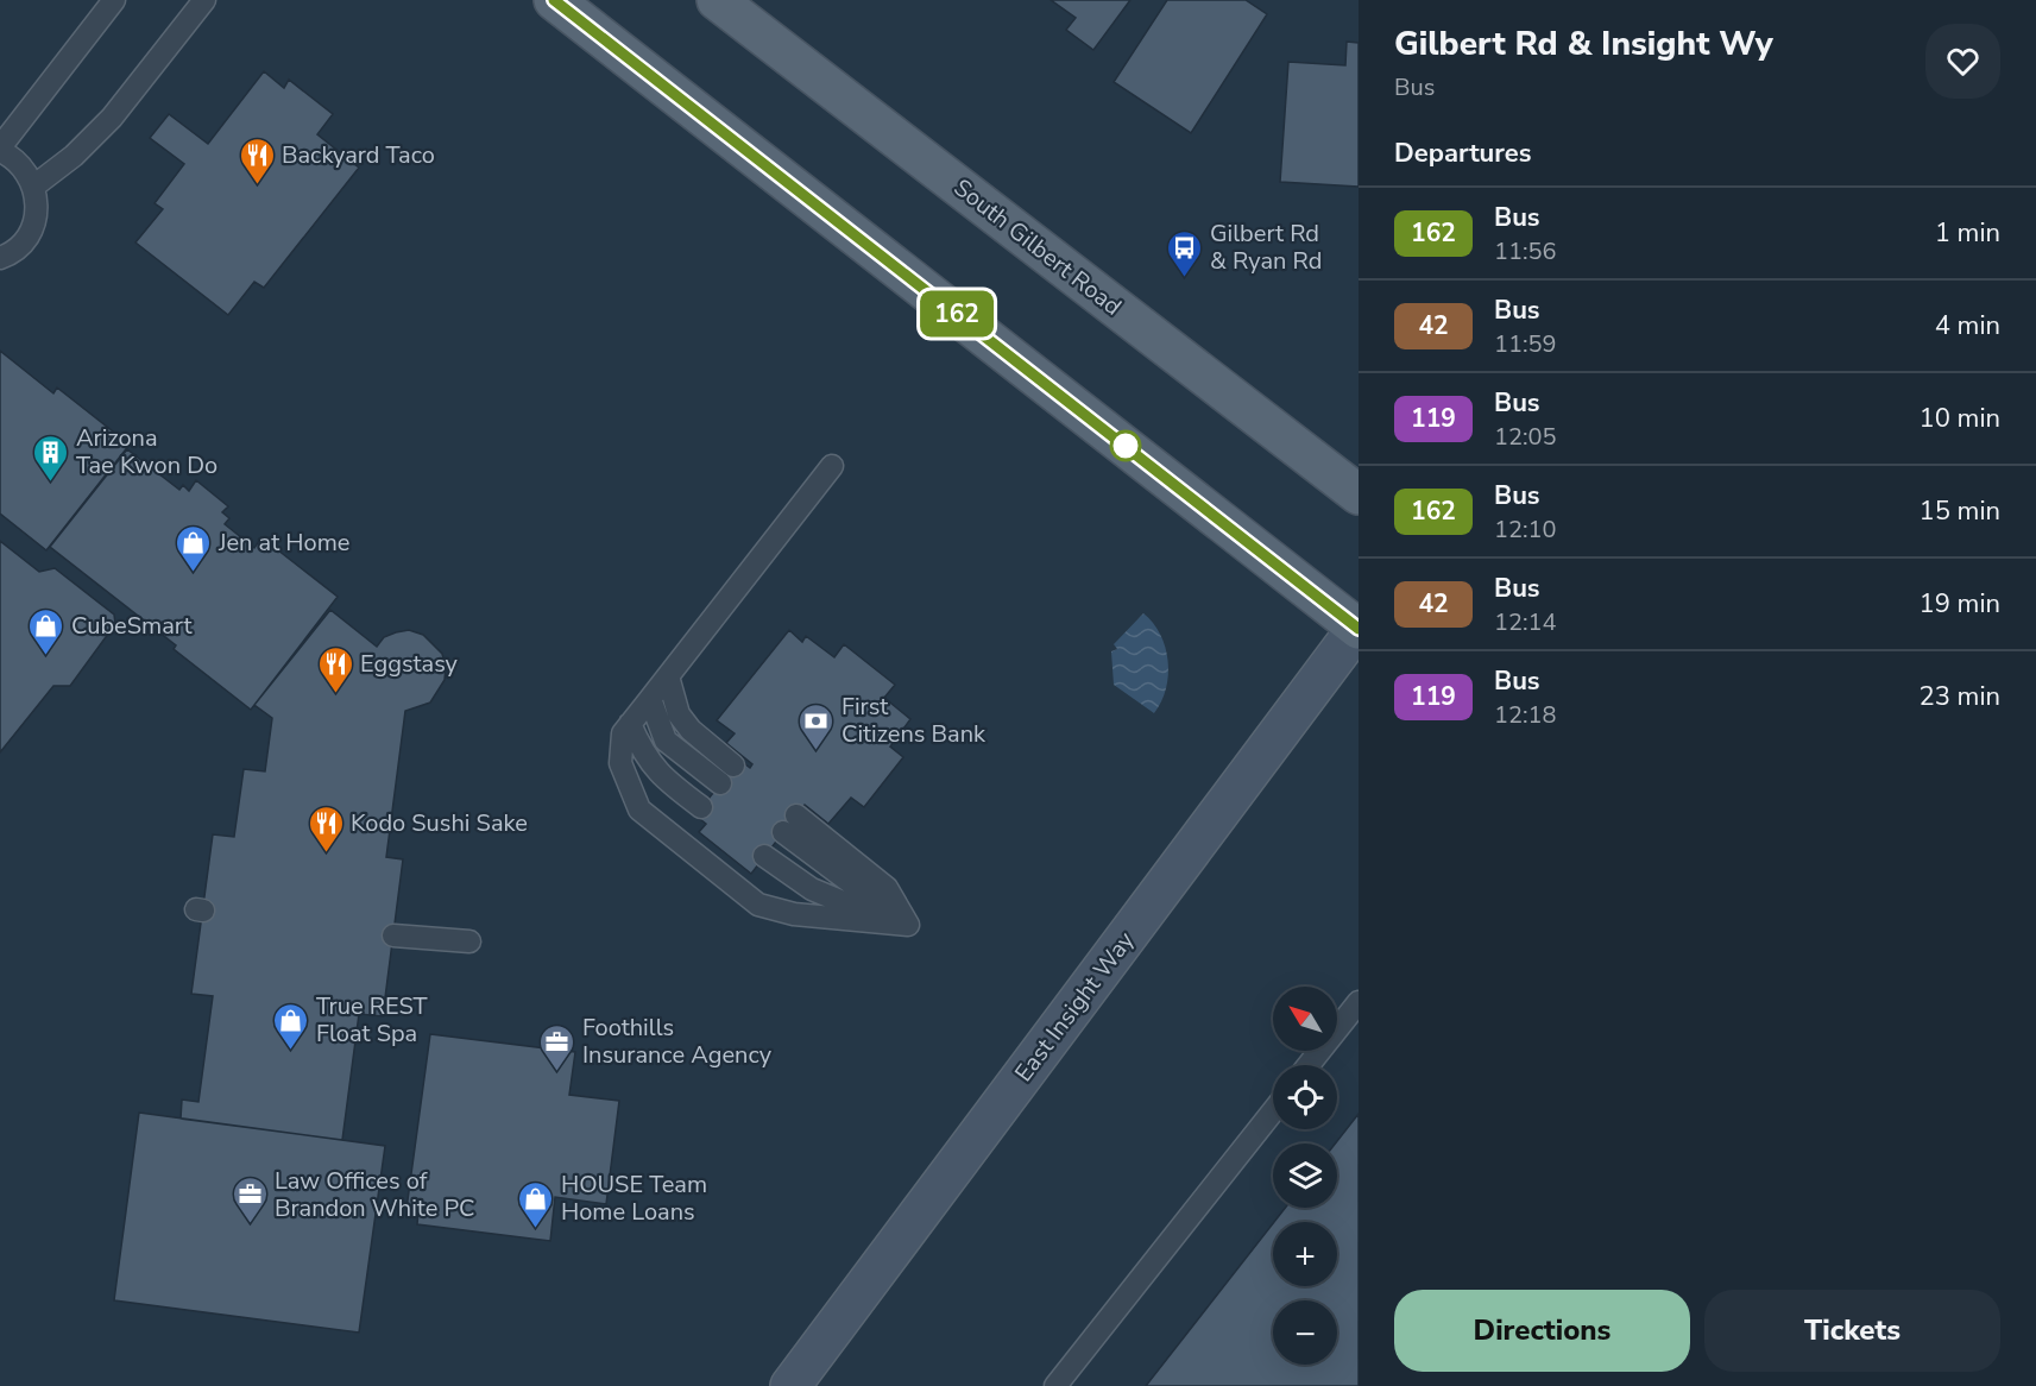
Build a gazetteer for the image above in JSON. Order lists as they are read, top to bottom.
{
  "streets": {
    "main road": ["South Gilbert Road"],
    "street": ["East Insight Way"]
  },
  "places": {
    "restaurant": ["Backyard Taco", "Eggstasy", "Kodo Sushi Sake"],
    "bus stop": ["Gilbert Rd & Ryan Rd"],
    "building": ["Arizona Tae Kwon Do"],
    "shop": [
      "Jen at Home",
      "CubeSmart",
      "True REST Float Spa",
      "HOUSE Team Home Loans"
    ],
    "bank": ["First Citizens Bank"],
    "office": ["Foothills Insurance Agency", "Law Offices of Brandon White PC"]
  },
  "lines": ["bus line 162"],
  "north": "top left",
  "page": {
    "on_map": "162",
    "heading": [
      ["Gilbert Rd & Insight Wy", "Bus"],
      "Departures"
    ],
    "list": [
      {
        "mark": "162",
        "name": "Bus",
        "note": "11:56",
        "value": "1 min"
      },
      {
        "mark": "42",
        "name": "Bus",
        "note": "11:59",
        "value": "4 min"
      },
      {
        "mark": "119",
        "name": "Bus",
        "note": "12:05",
        "value": "10 min"
      },
      {
        "mark": "162",
        "name": "Bus",
        "note": "12:10",
        "value": "15 min"
      },
      {
        "mark": "42",
        "name": "Bus",
        "note": "12:14",
        "value": "19 min"
      },
      {
        "mark": "119",
        "name": "Bus",
        "note": "12:18",
        "value": "23 min"
      }
    ],
    "map_buttons": ["+", "−"],
    "buttons": ["Directions", "Tickets"]
  }
}
